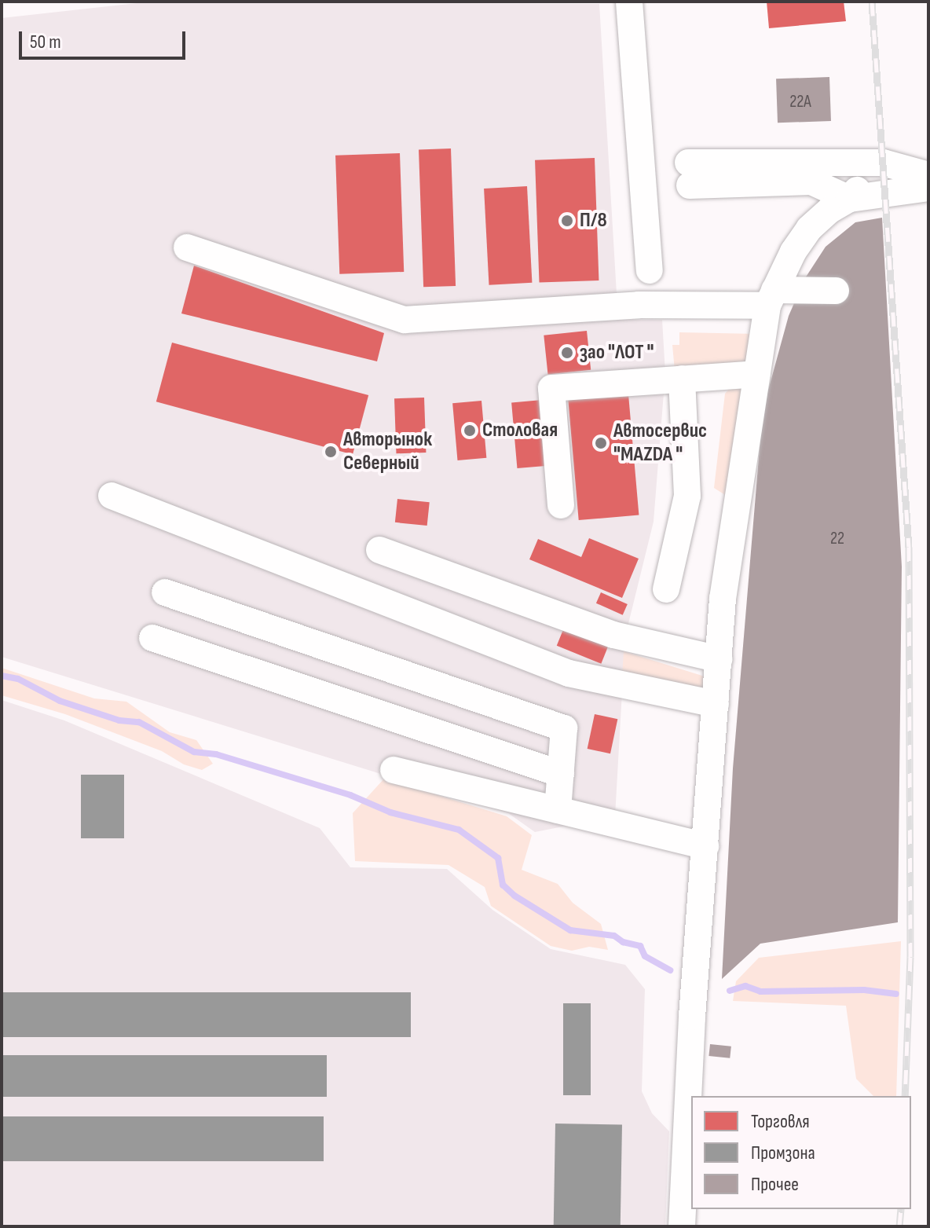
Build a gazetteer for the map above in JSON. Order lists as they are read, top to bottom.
{
  "places": [
    "П/8",
    "зао \"ЛОТ \"",
    "Столовая",
    "Автосервис \"MAZDA \"",
    "Авторынок Северный"
  ],
  "house_numbers": ["22А", "22"],
  "legend": ["Торговля", "Промзона", "Прочее"],
  "scale_bar": "50 m"
}
